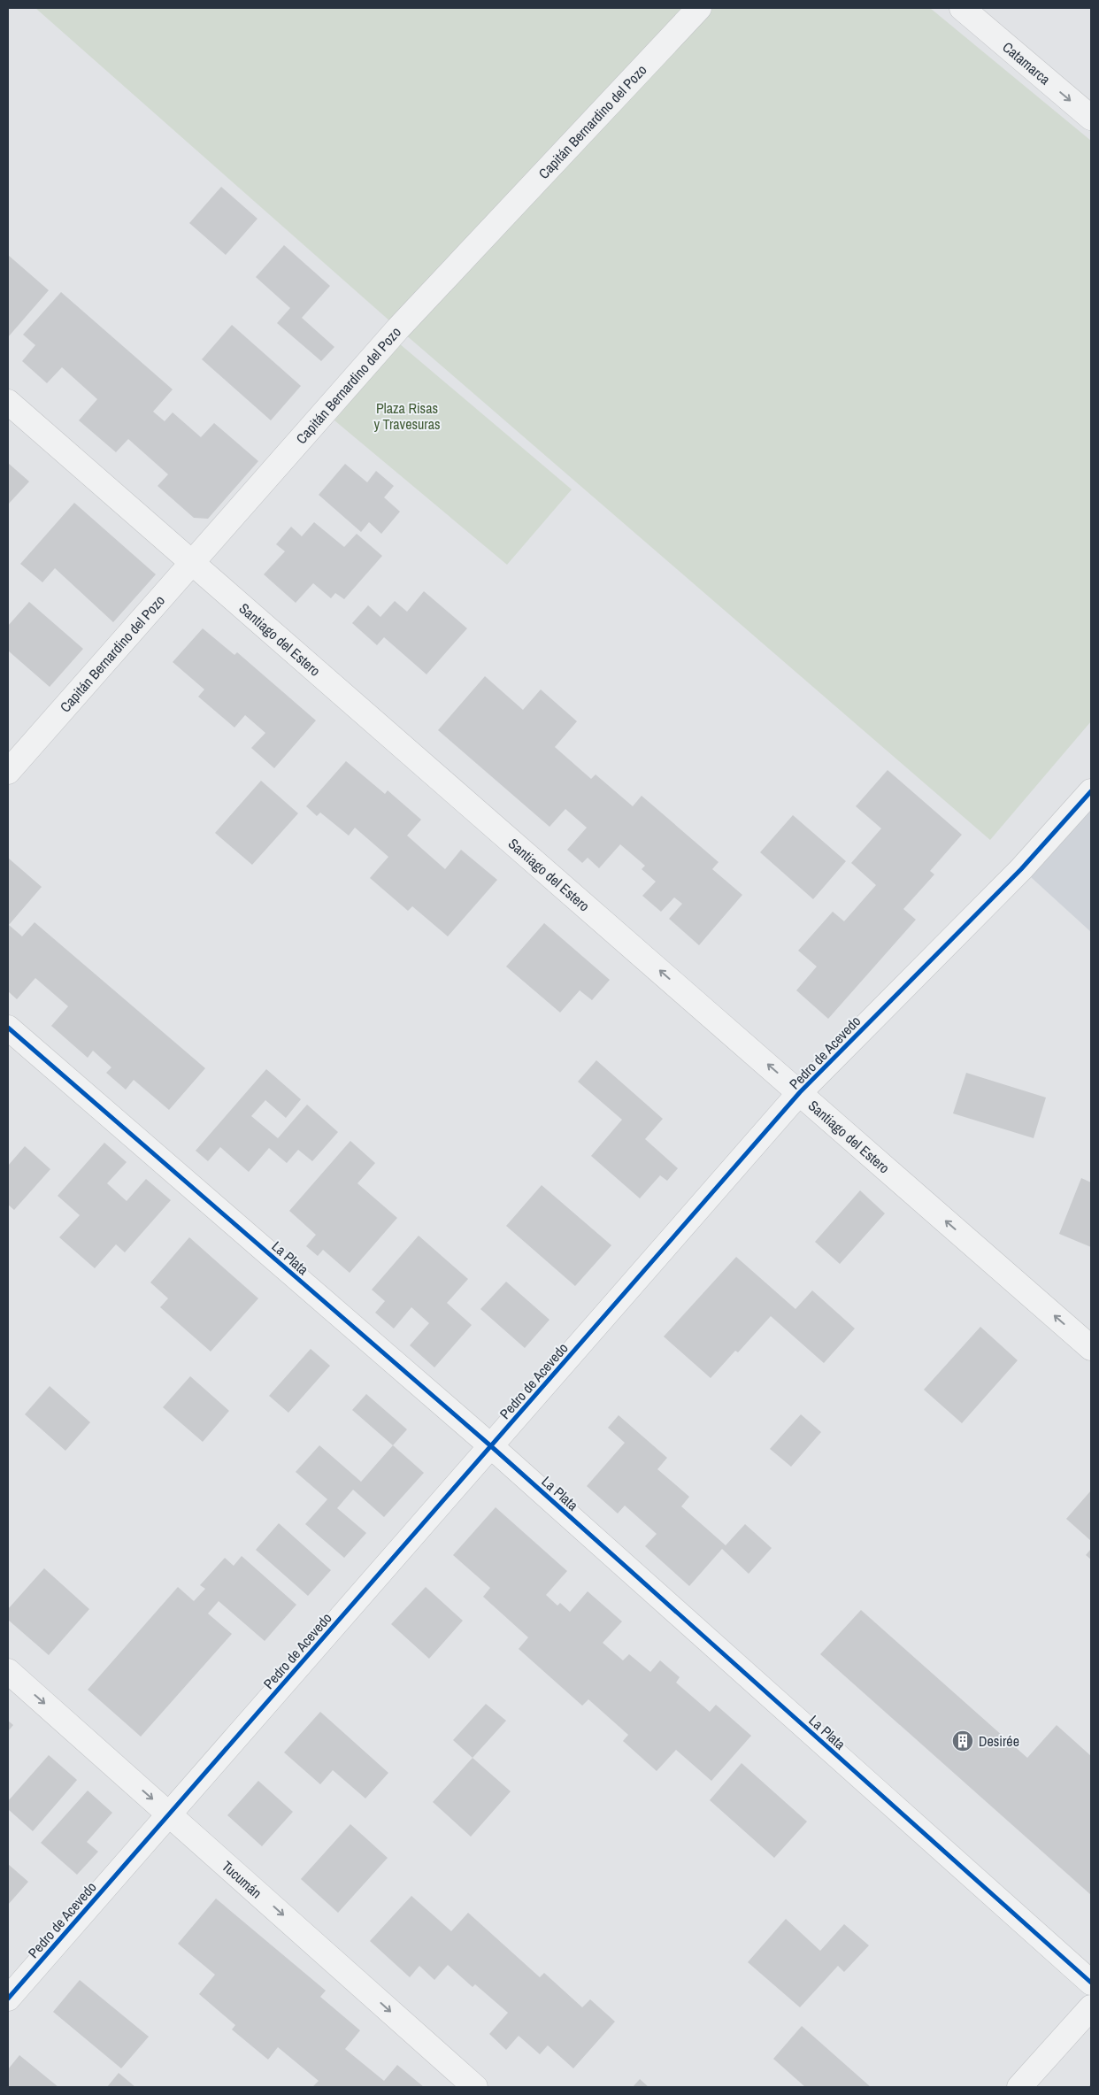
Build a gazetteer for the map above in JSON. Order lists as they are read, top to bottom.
{
  "streets": {
    "street": [
      "Catamarca",
      "Capitán Bernardino del Pozo",
      "Santiago del Estero",
      "Pedro de Acevedo",
      "La Plata",
      "Tucumán"
    ]
  },
  "crossings": [
    ["Capitán Bernardino del Pozo", "Santiago del Estero"],
    ["Santiago del Estero", "Pedro de Acevedo"],
    ["Pedro de Acevedo", "La Plata"],
    ["Pedro de Acevedo", "Tucumán"]
  ],
  "one_way": ["Catamarca", "Santiago del Estero", "Tucumán"],
  "parks": ["Plaza Risas y Travesuras"],
  "places": {
    "building": ["Desirée"]
  }
}
